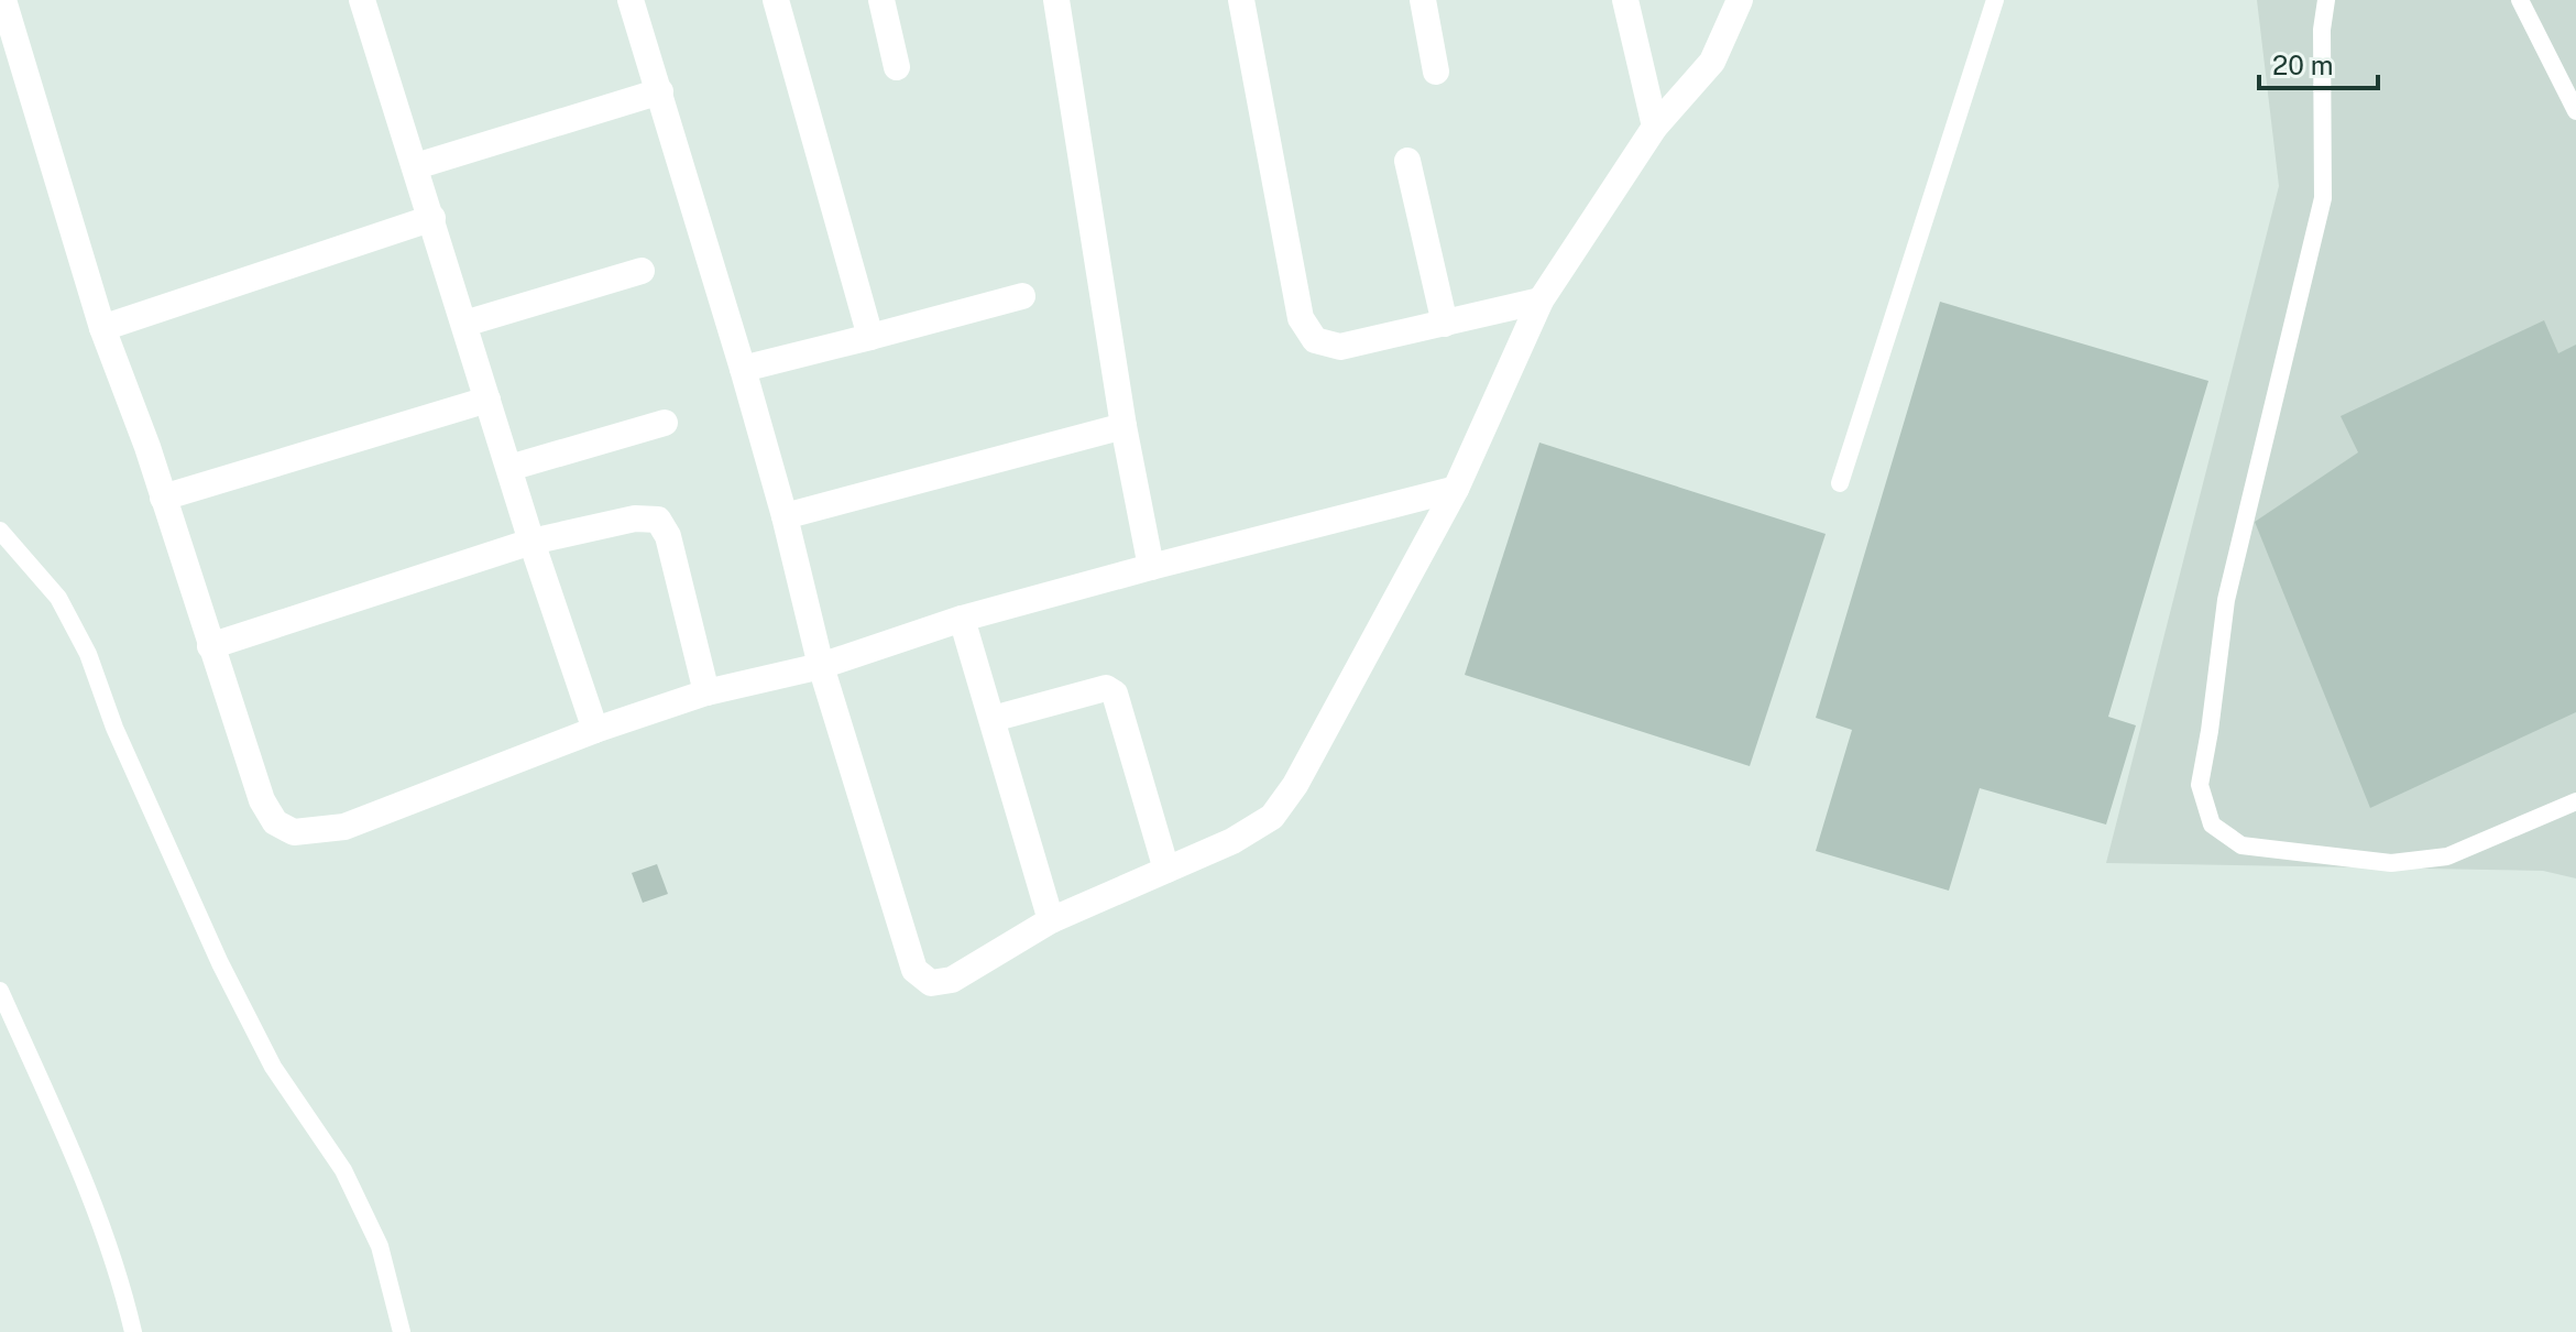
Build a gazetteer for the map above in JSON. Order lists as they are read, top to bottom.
{
  "scale_bar": "20 m"
}
